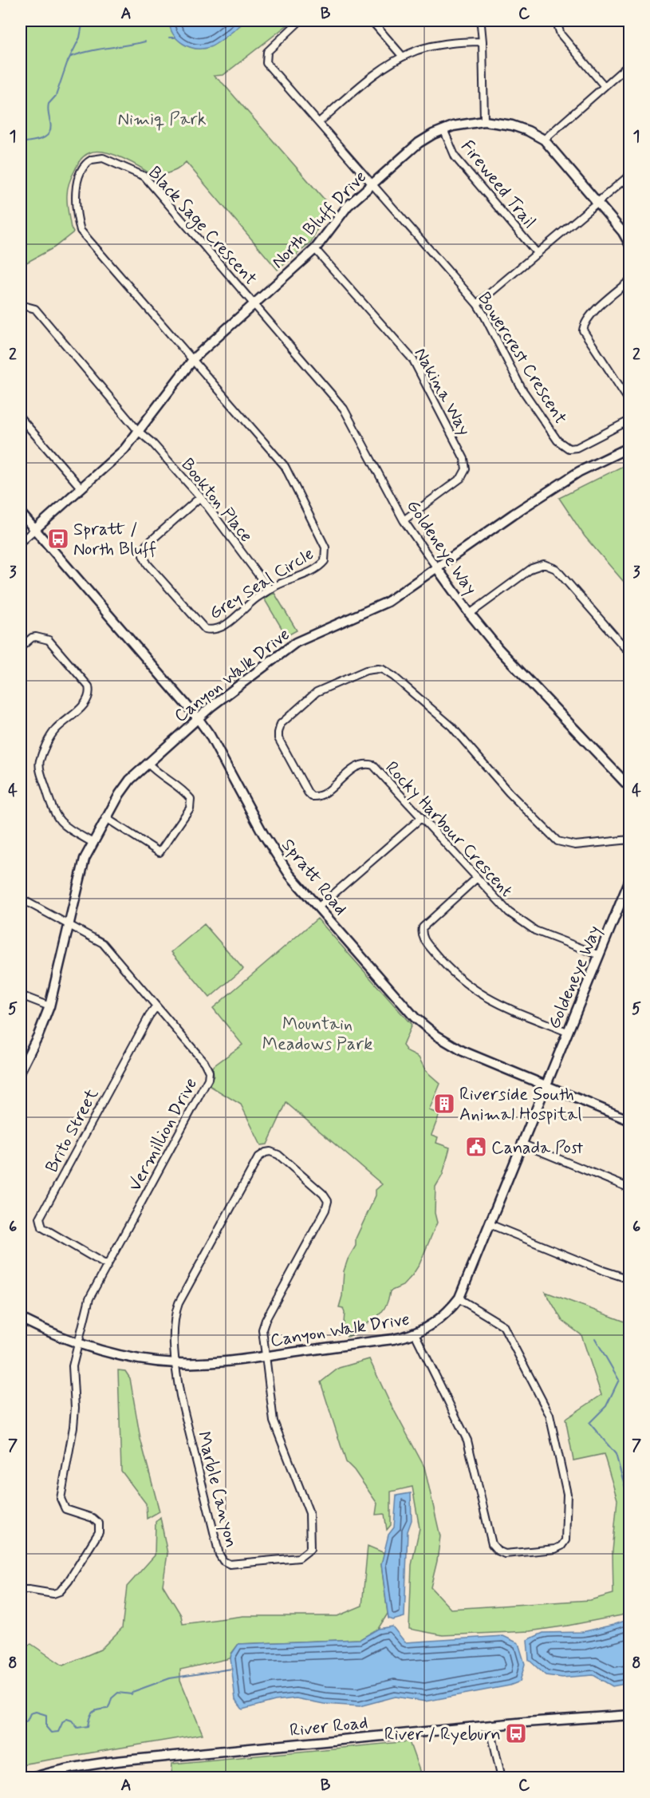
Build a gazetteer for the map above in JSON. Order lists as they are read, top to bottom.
{
  "streets": {
    "street": [
      "Fireweed Trail",
      "North Bluff Drive",
      "Black Sage Crescent",
      "Bowercrest Crescent",
      "Nakina Way",
      "Bookton Place",
      "Goldeneye Way",
      "Grey Seal Circle",
      "Canyon Walk Drive",
      "Rocky Harbour Crescent",
      "Spratt Road",
      "Brito Street",
      "Vermillion Drive",
      "Marble Canyon",
      "River Road"
    ]
  },
  "crossings": [
    ["Fireweed Trail", "North Bluff Drive"],
    ["North Bluff Drive", "Black Sage Crescent"],
    ["North Bluff Drive", "Bowercrest Crescent"],
    ["North Bluff Drive", "Nakina Way"],
    ["North Bluff Drive", "Bookton Place"],
    ["North Bluff Drive", "Goldeneye Way"],
    ["North Bluff Drive", "Grey Seal Circle"],
    ["North Bluff Drive", "Spratt Road"],
    ["Black Sage Crescent", "Goldeneye Way"],
    ["Black Sage Crescent", "Grey Seal Circle"],
    ["Nakina Way", "Goldeneye Way"],
    ["Bookton Place", "Grey Seal Circle"],
    ["Goldeneye Way", "Canyon Walk Drive"],
    ["Goldeneye Way", "Rocky Harbour Crescent"],
    ["Goldeneye Way", "Spratt Road"],
    ["Canyon Walk Drive", "Spratt Road"],
    ["Canyon Walk Drive", "Vermillion Drive"],
    ["Canyon Walk Drive", "Marble Canyon"],
    ["Brito Street", "Vermillion Drive"]
  ],
  "parks": ["Nimiq Park", "Mountain Meadows Park"],
  "places": {
    "bus stop": ["Spratt / North Bluff", "River / Ryeburn"],
    "building": ["Riverside South Animal Hospital"],
    "public building": ["Canada Post"]
  },
  "grid": {
    "columns": ["A", "B", "C"],
    "rows": [
      "1",
      "2",
      "3",
      "4",
      "5",
      "6",
      "7",
      "8"
    ]
  }
}
